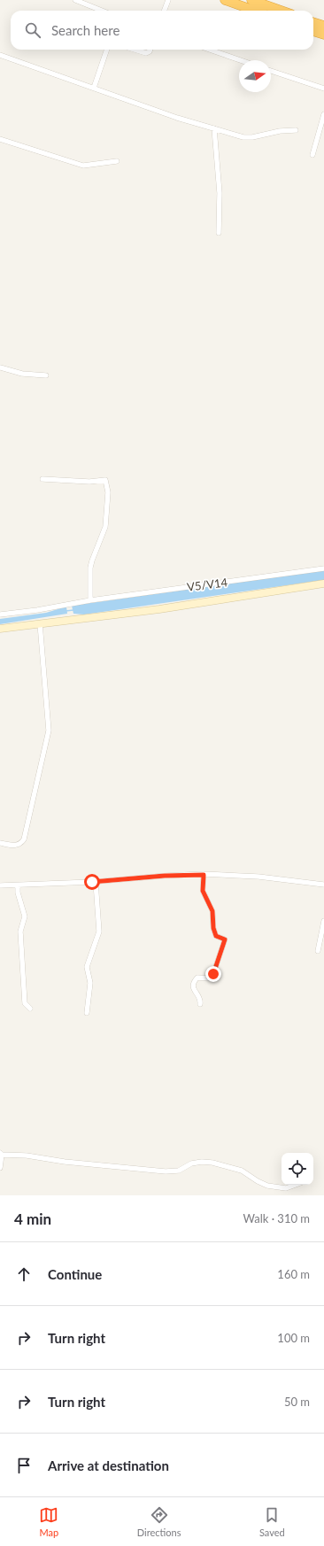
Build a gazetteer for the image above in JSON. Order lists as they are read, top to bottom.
{
  "streets": {
    "street": ["V5/V14"]
  },
  "north": "right",
  "page": {
    "search": "Search here",
    "heading": ["4 min", "Walk · 310 m"],
    "list": [
      ["Continue", "160 m"],
      ["Turn right", "100 m"],
      ["Turn right", "50 m"],
      "Arrive at destination"
    ],
    "nav": ["Map", "Directions", "Saved"]
  }
}
